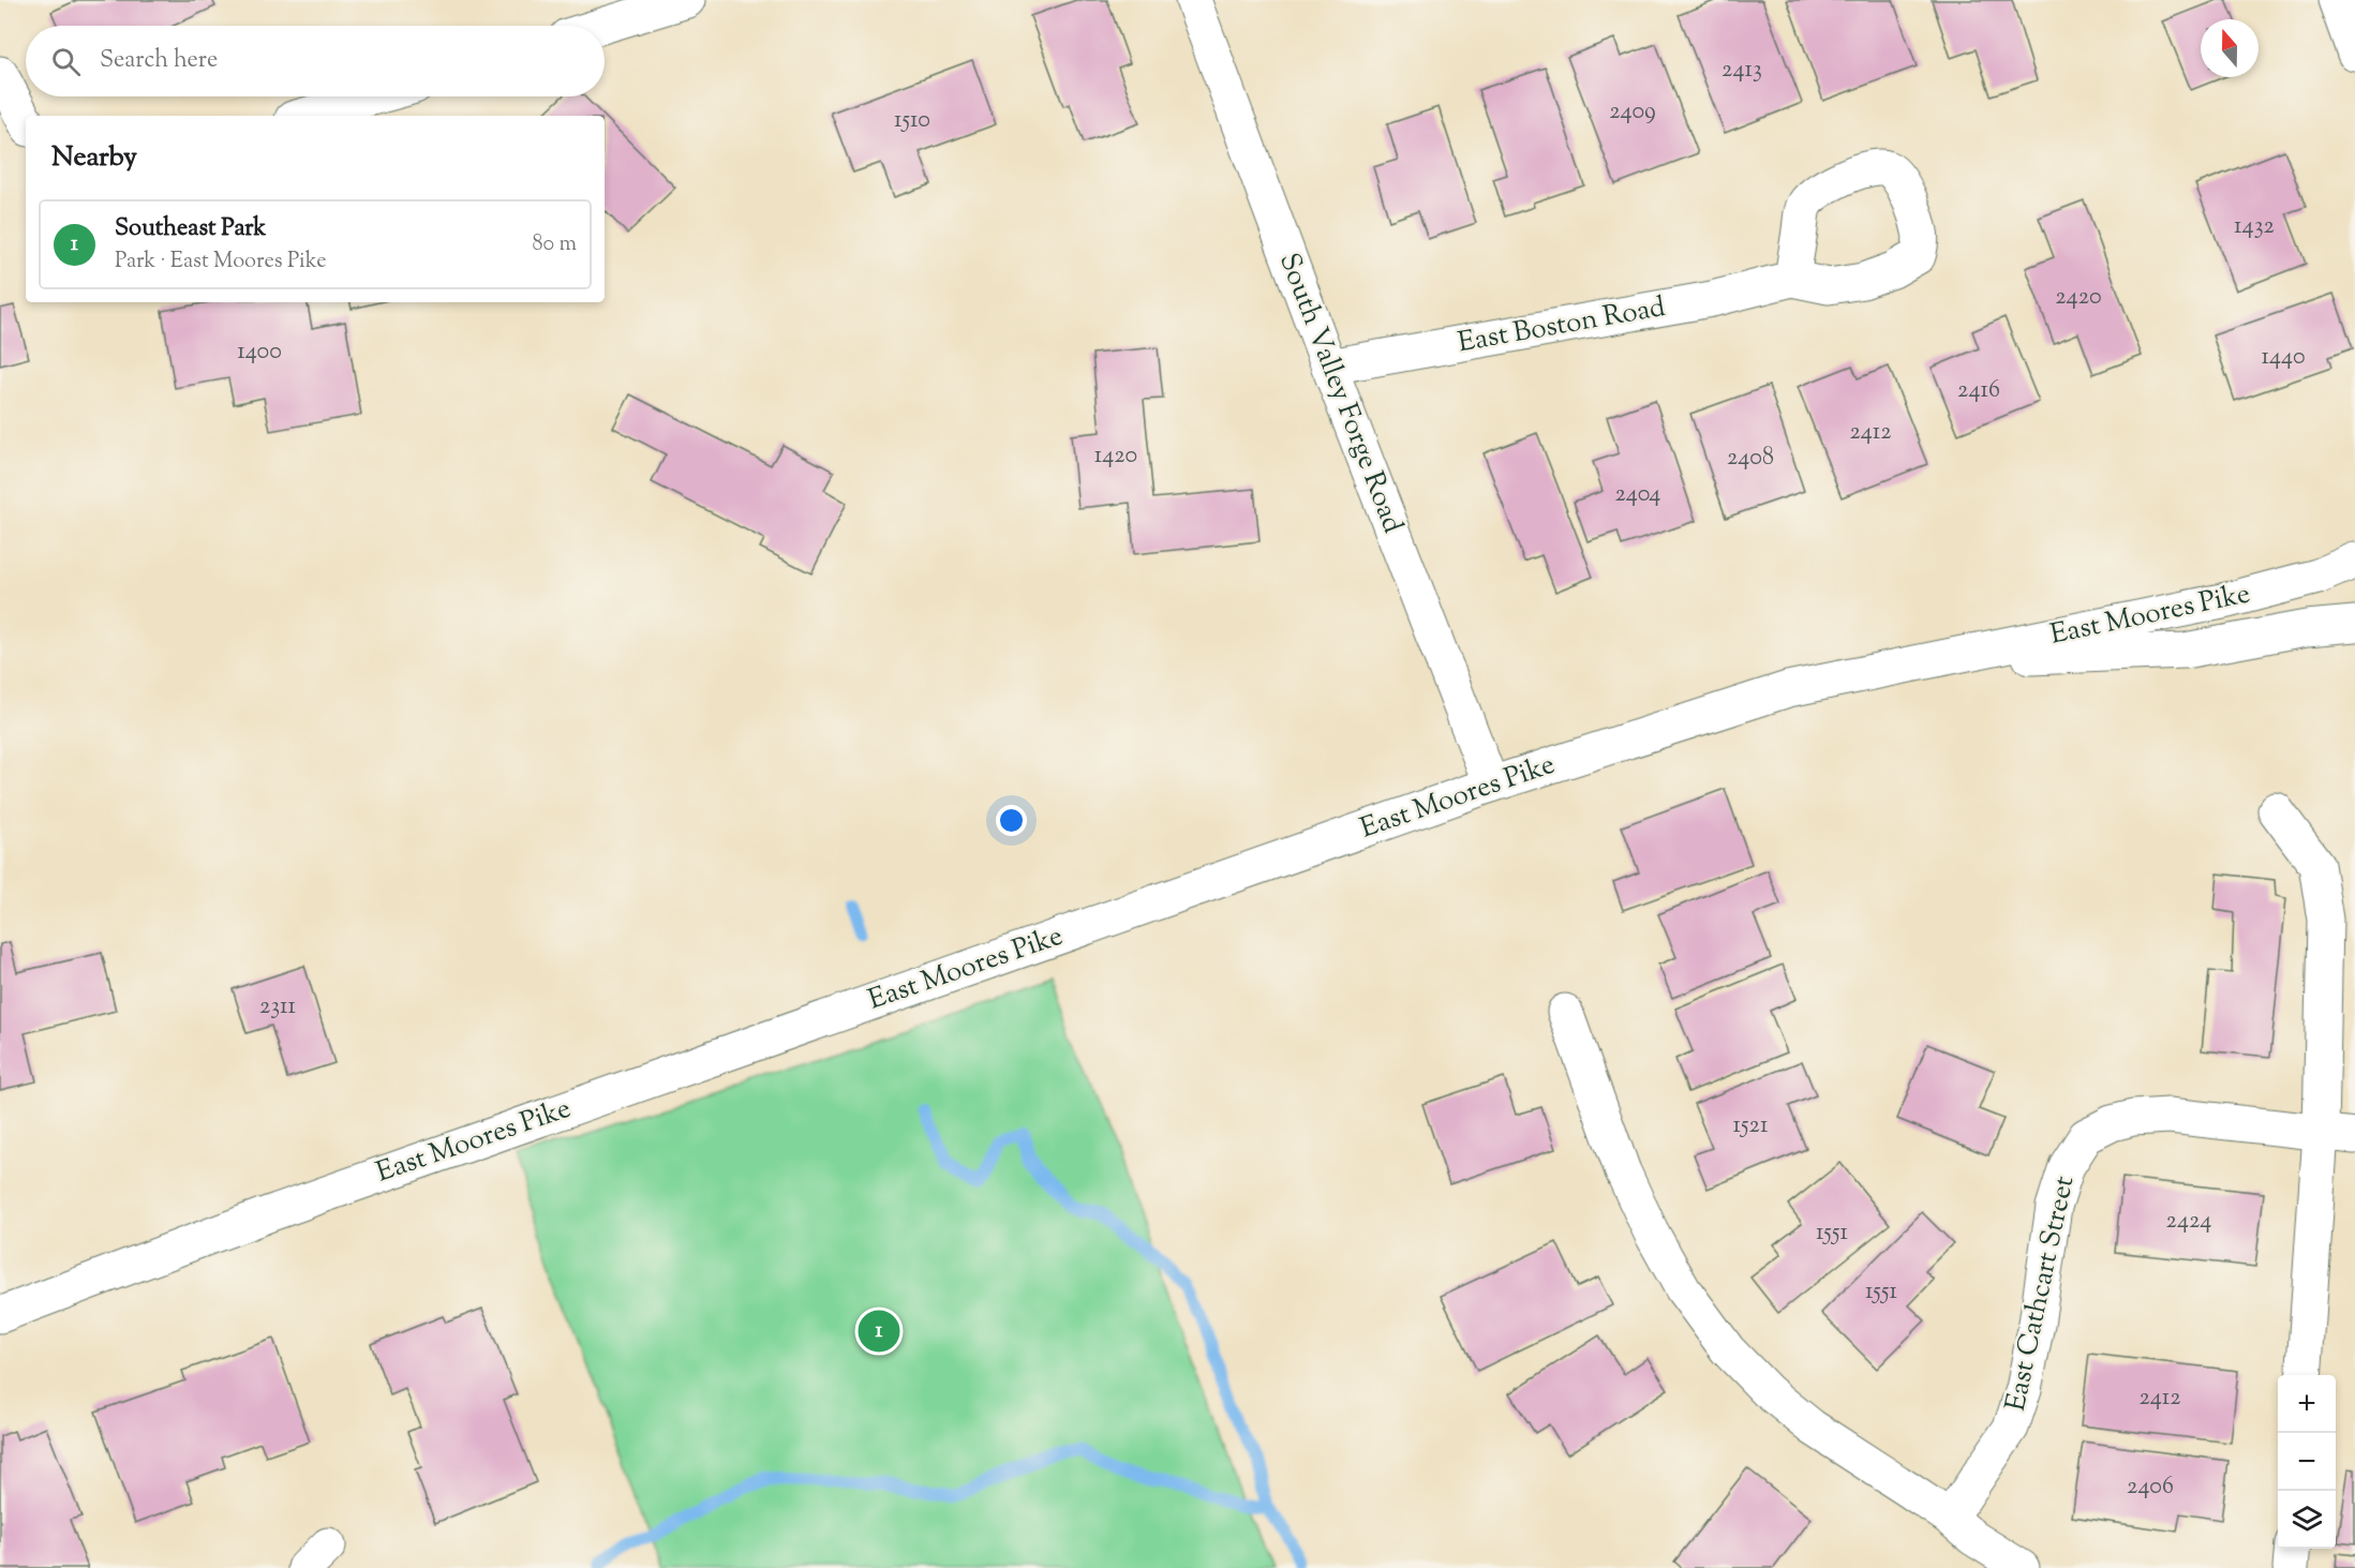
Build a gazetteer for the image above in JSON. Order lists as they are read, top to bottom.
{
  "streets": {
    "street": [
      "East Boston Road",
      "South Valley Forge Road",
      "East Moores Pike",
      "East Cathcart Street"
    ]
  },
  "crossings": [
    ["East Boston Road", "South Valley Forge Road"],
    ["South Valley Forge Road", "East Moores Pike"]
  ],
  "house_numbers": [
    "2413",
    "2409",
    "1510",
    "1432",
    "2420",
    "1400",
    "1440",
    "2416",
    "2412",
    "1420",
    "2408",
    "2404",
    "2311",
    "1521",
    "2424",
    "1551",
    "1551",
    "2412",
    "2406"
  ],
  "north": "top",
  "page": {
    "search": "Search here",
    "heading": "Nearby",
    "list": [
      {
        "mark": "1",
        "name": "Southeast Park",
        "note": "Park · East Moores Pike",
        "value": "80 m"
      }
    ],
    "pins": "1",
    "map_buttons": ["+", "−"]
  }
}
